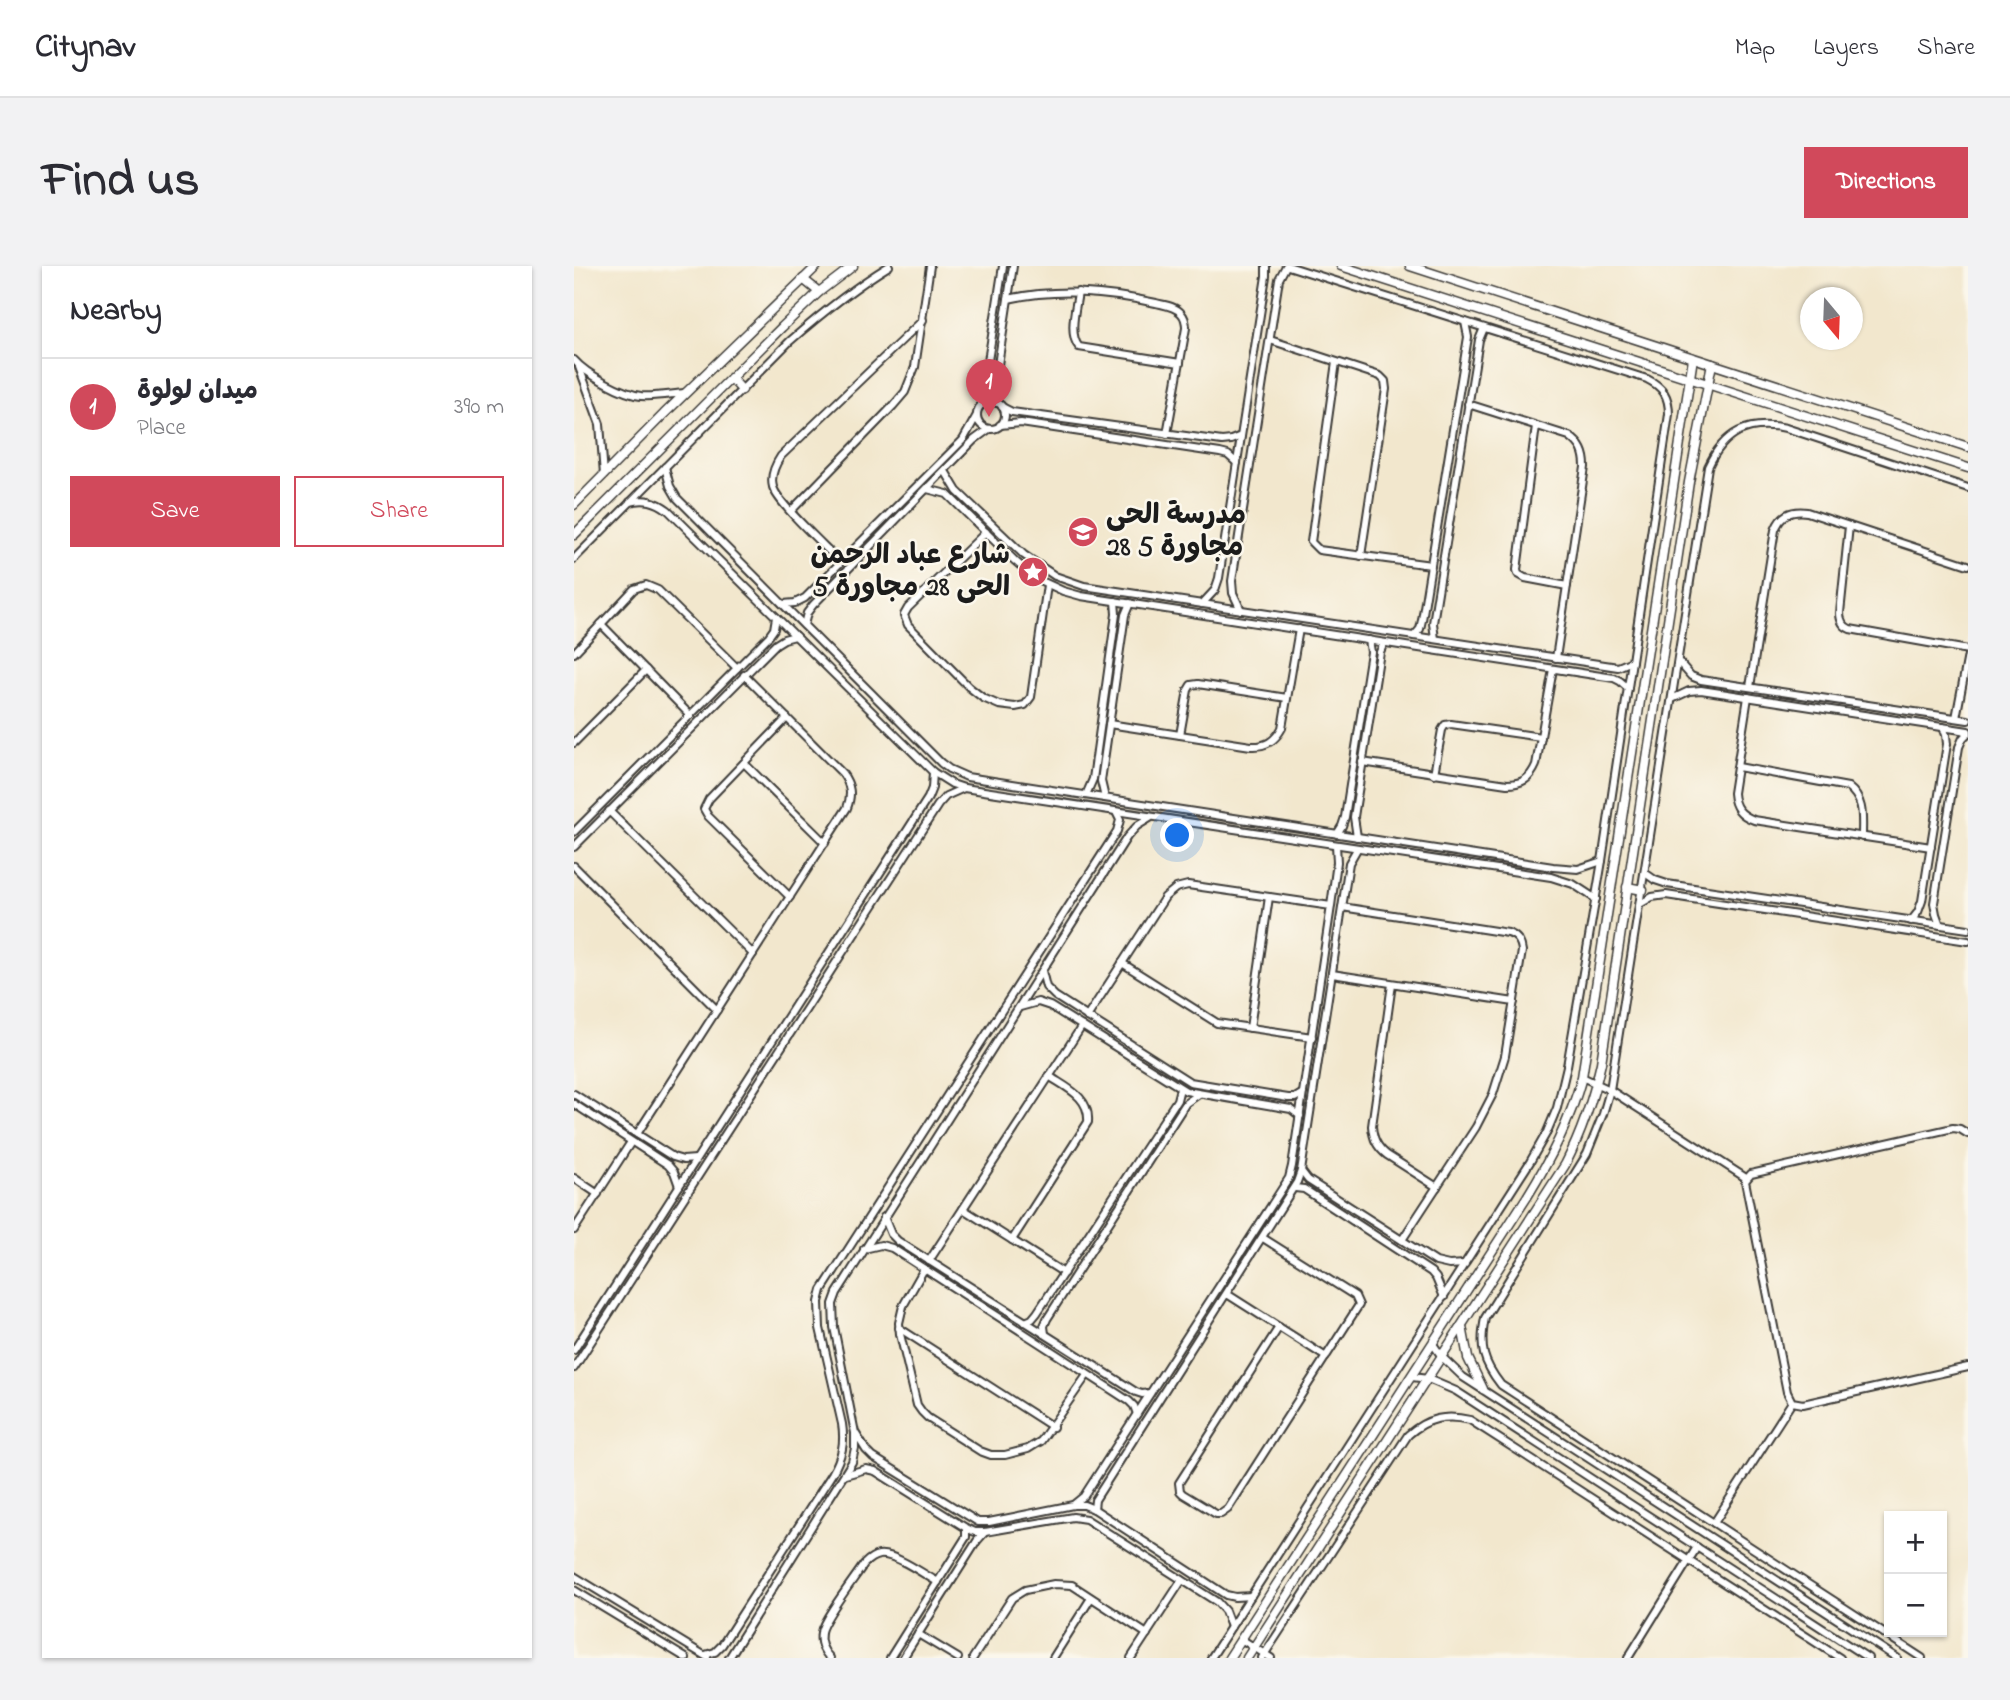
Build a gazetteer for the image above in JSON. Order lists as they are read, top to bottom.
{
  "places": {
    "school or university": ["مدرسة الحى 28 مجاورة 5"],
    "place": ["شارع عباد الرحمن الحى 28 مجاورة 5"]
  },
  "north": "bottom",
  "page": {
    "header": "Citynav",
    "nav": ["Map", "Layers", "Share"],
    "title": "Find us",
    "buttons": [
      "Directions",
      ["Save", "Share"]
    ],
    "heading": "Nearby",
    "list": [
      {
        "mark": "1",
        "name": "ميدان لولوة",
        "note": "Place",
        "value": "390 m"
      }
    ],
    "pins": "1",
    "map_buttons": ["+", "−"]
  }
}
